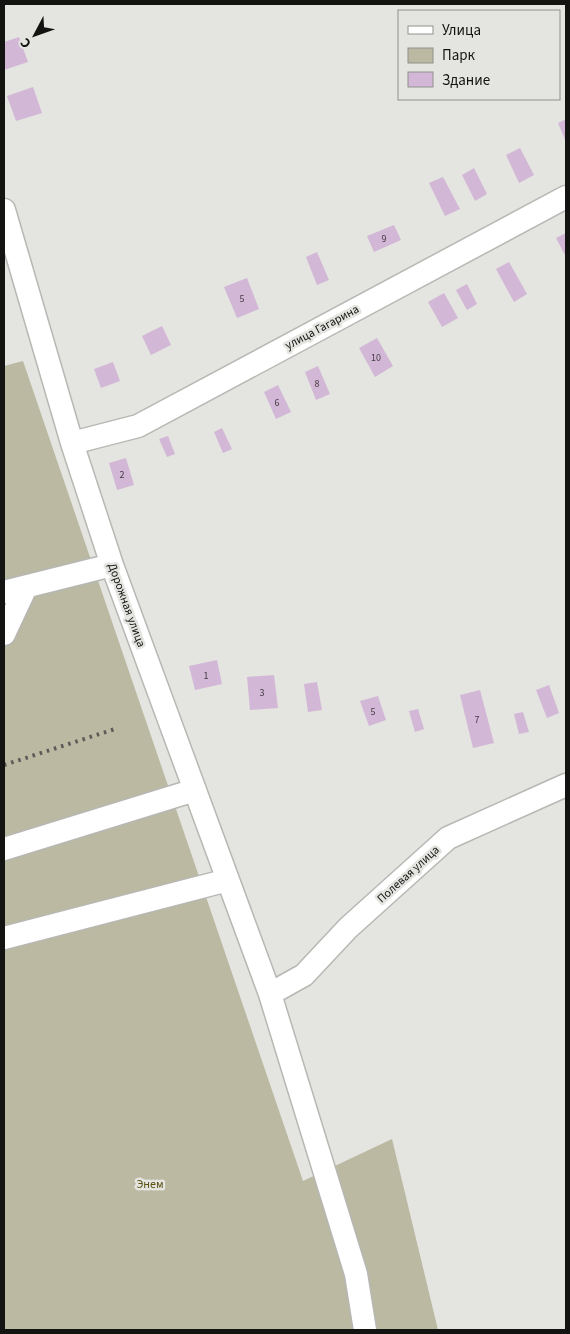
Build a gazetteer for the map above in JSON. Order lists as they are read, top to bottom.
{
  "streets": {
    "street": ["улица Гагарина", "Дорожная улица", "Полевая улица"]
  },
  "crossings": [
    ["улица Гагарина", "Дорожная улица"],
    ["Дорожная улица", "Полевая улица"]
  ],
  "parks": ["Энем"],
  "house_numbers": [
    "9",
    "5",
    "10",
    "8",
    "6",
    "2",
    "1",
    "3",
    "5",
    "7"
  ],
  "legend": ["Улица", "Парк", "Здание"],
  "north": "bottom left"
}
